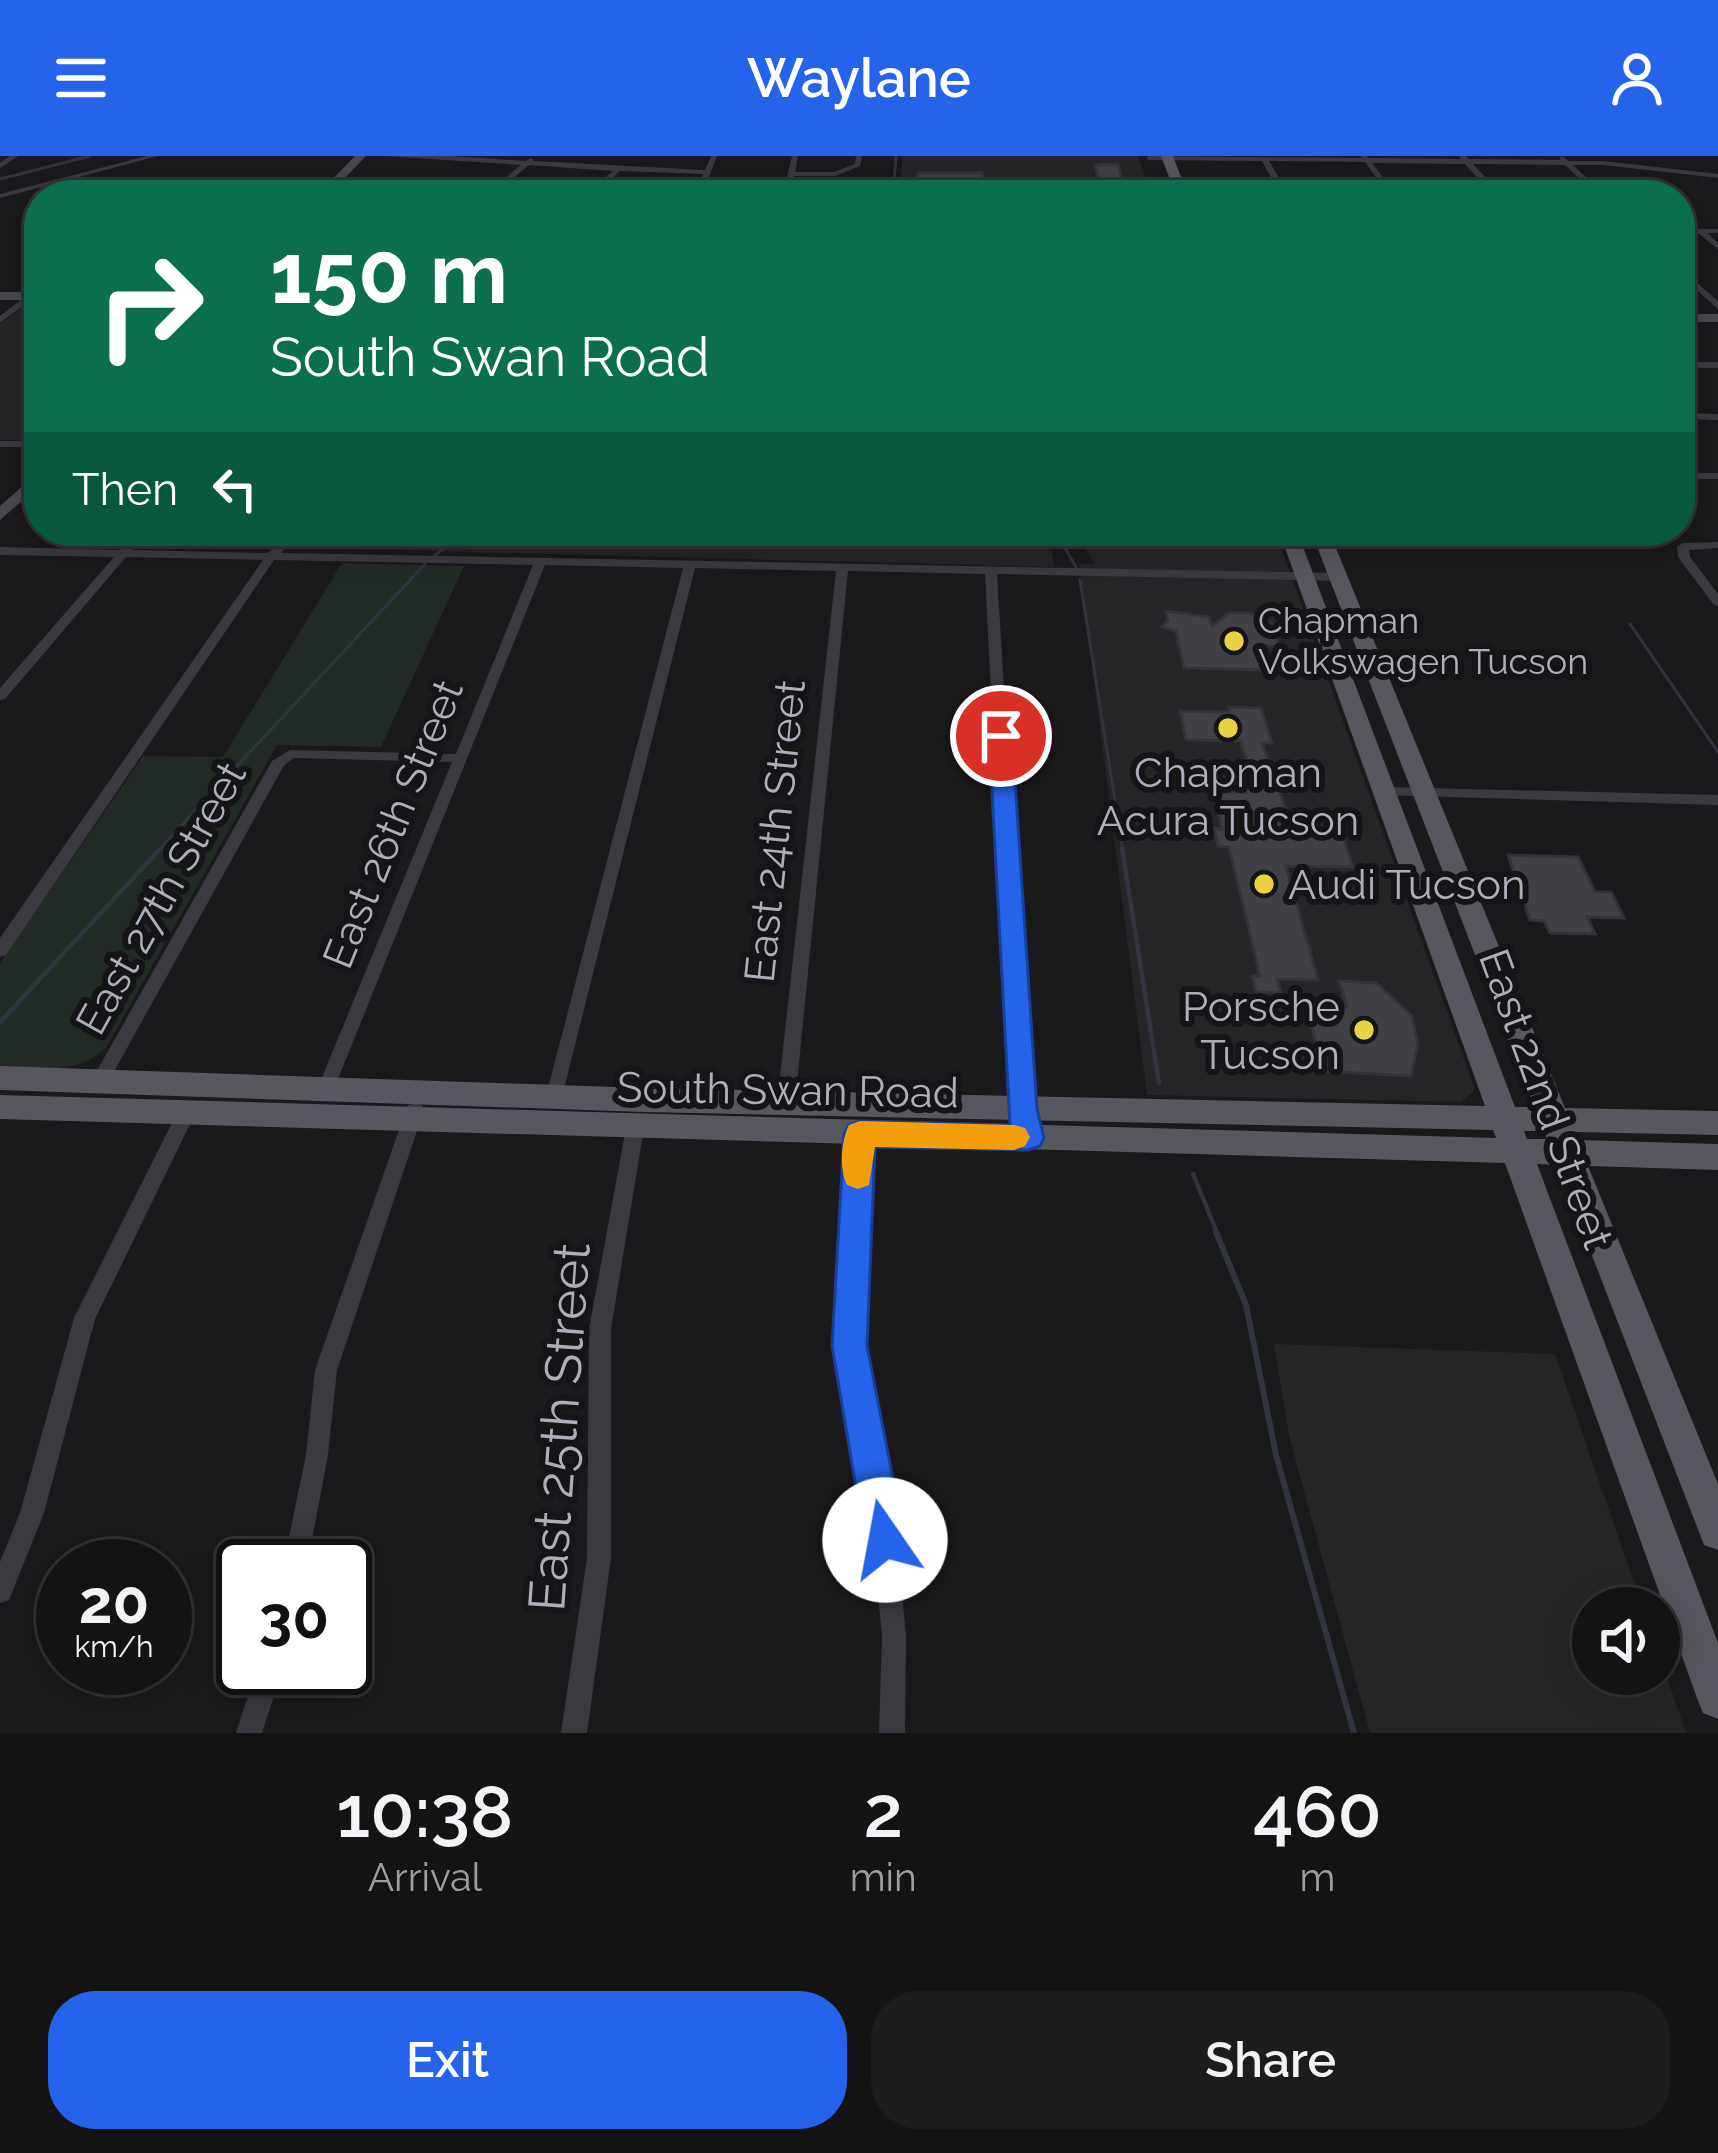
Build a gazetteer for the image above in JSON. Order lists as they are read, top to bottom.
{
  "streets": {
    "main road": ["South Swan Road", "East 22nd Street"],
    "street": [
      "East 26th Street",
      "East 24th Street",
      "East 27th Street",
      "East 25th Street"
    ]
  },
  "crossings": [
    ["East 26th Street", "East 27th Street"],
    ["East 26th Street", "South Swan Road"],
    ["East 24th Street", "South Swan Road"],
    ["East 27th Street", "South Swan Road"],
    ["South Swan Road", "East 22nd Street"],
    ["South Swan Road", "East 25th Street"]
  ],
  "places": [
    "Chapman Volkswagen Tucson",
    "Chapman Acura Tucson",
    "Audi Tucson",
    "Porsche Tucson"
  ],
  "page": {
    "header": "Waylane",
    "turn": ["150 m", "South Swan Road"],
    "then": "Then",
    "speed": "20 km/h",
    "limit": "30",
    "eta": [
      "10:38",
      "Arrival",
      "2",
      "min",
      "460",
      "m"
    ],
    "buttons": ["Exit", "Share"]
  }
}
